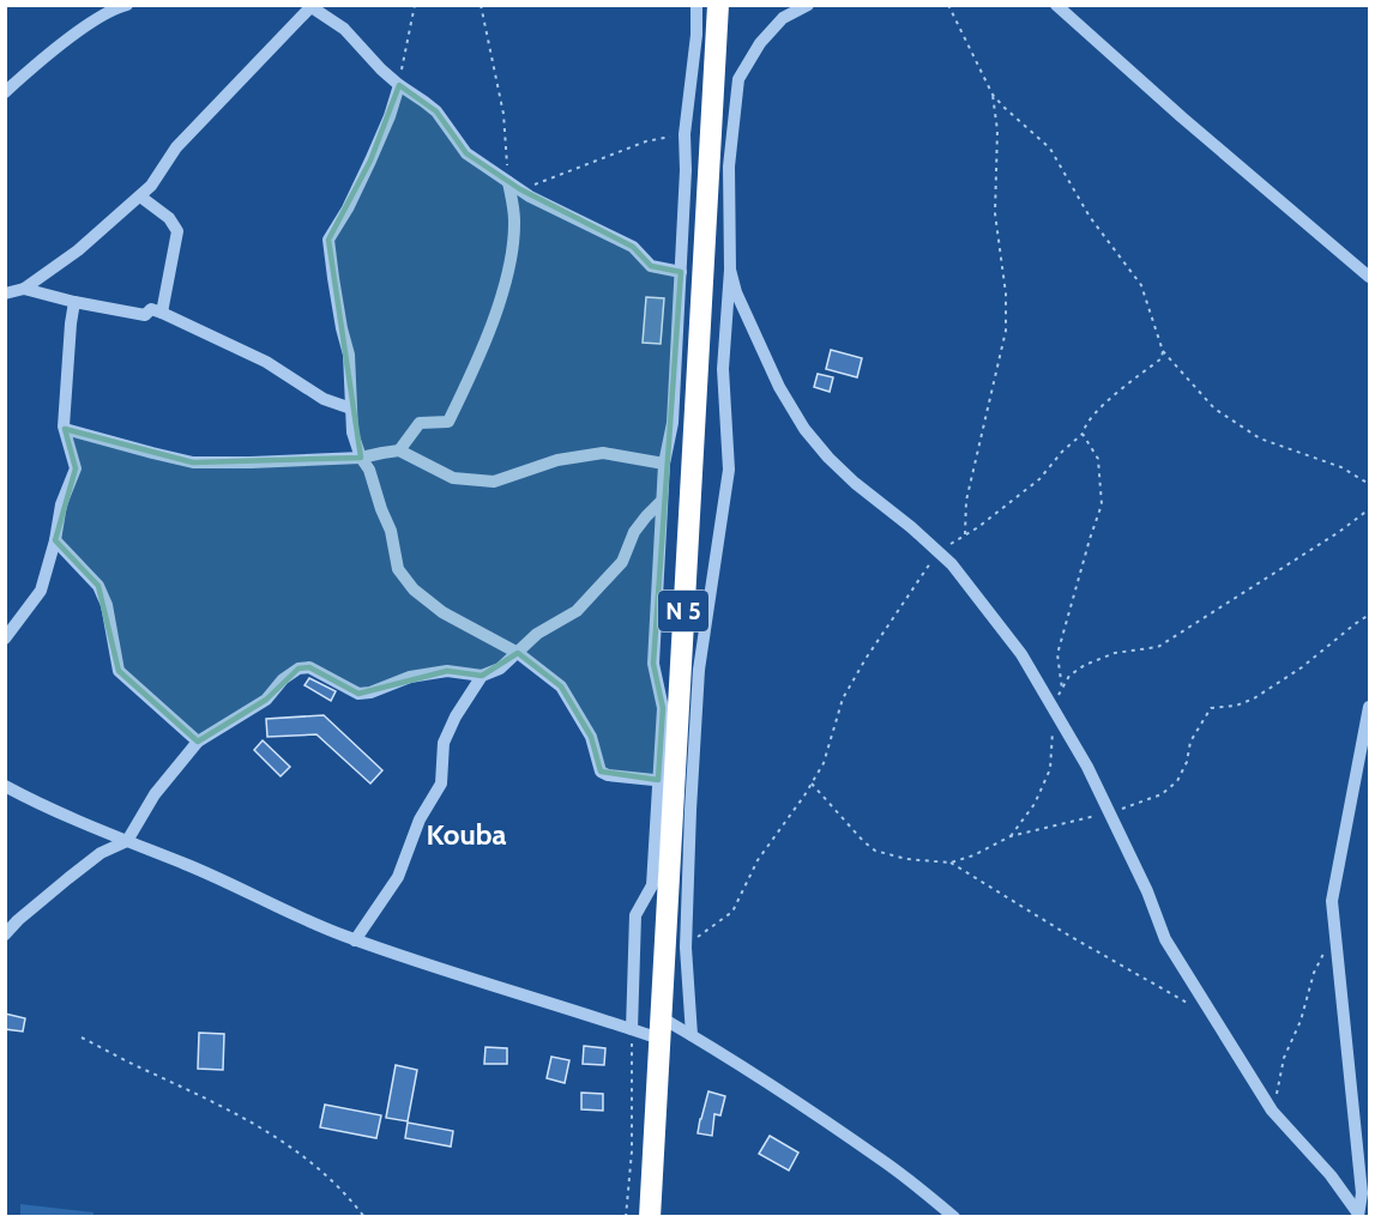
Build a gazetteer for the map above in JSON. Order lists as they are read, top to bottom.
{
  "streets": {
    "highway": ["N 5"]
  },
  "districts": ["Kouba"]
}
